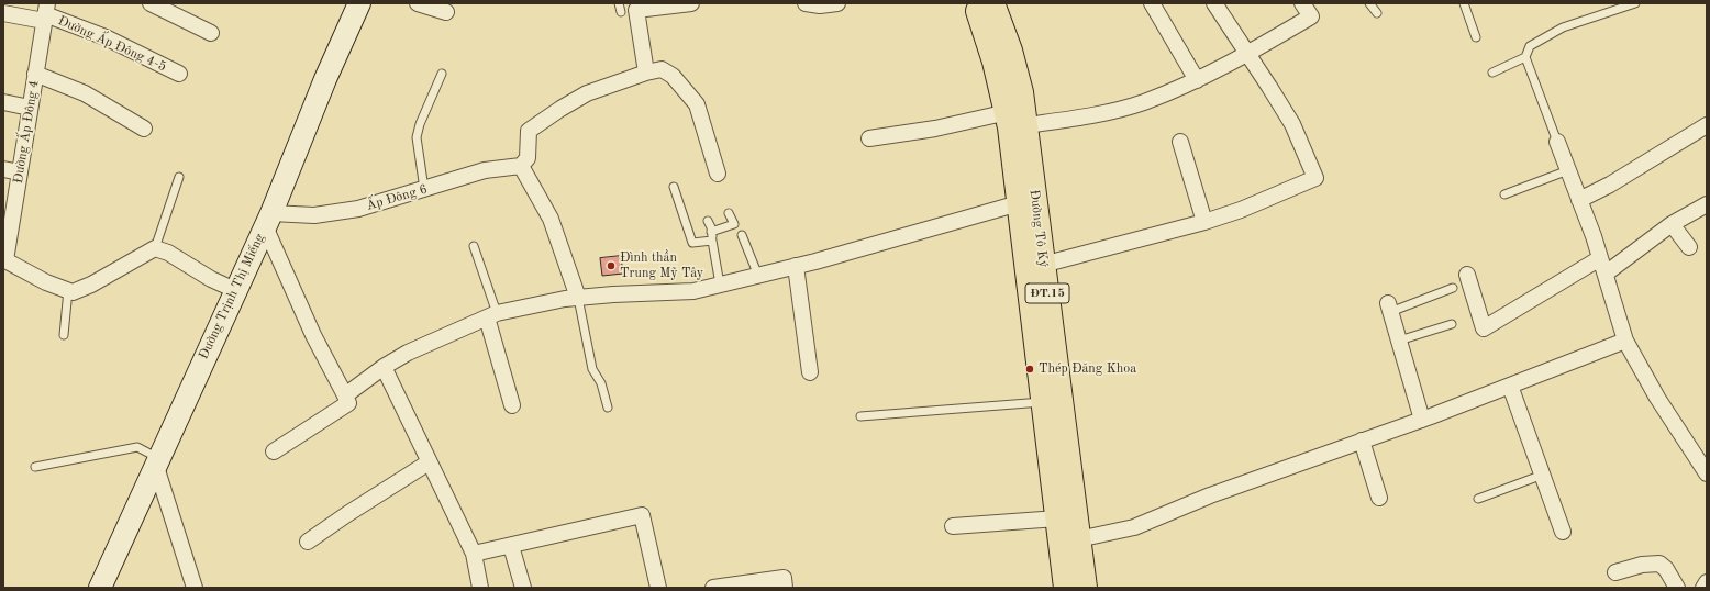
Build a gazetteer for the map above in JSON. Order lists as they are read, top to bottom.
{
  "streets": {
    "main road": ["Đường Tô Ký", "ĐT.15", "Đường Trịnh Thị Miếng"],
    "street": ["Đường Ấp Đông 4-5", "Đường Ấp Đông 4", "Ấp Đông 6"]
  },
  "crossings": [
    ["Đường Ấp Đông 4-5", "Đường Ấp Đông 4"],
    ["Ấp Đông 6", "Đường Trịnh Thị Miếng"]
  ],
  "places": ["Đình thần Trung Mỹ Tây", "Thép Đăng Khoa"]
}
